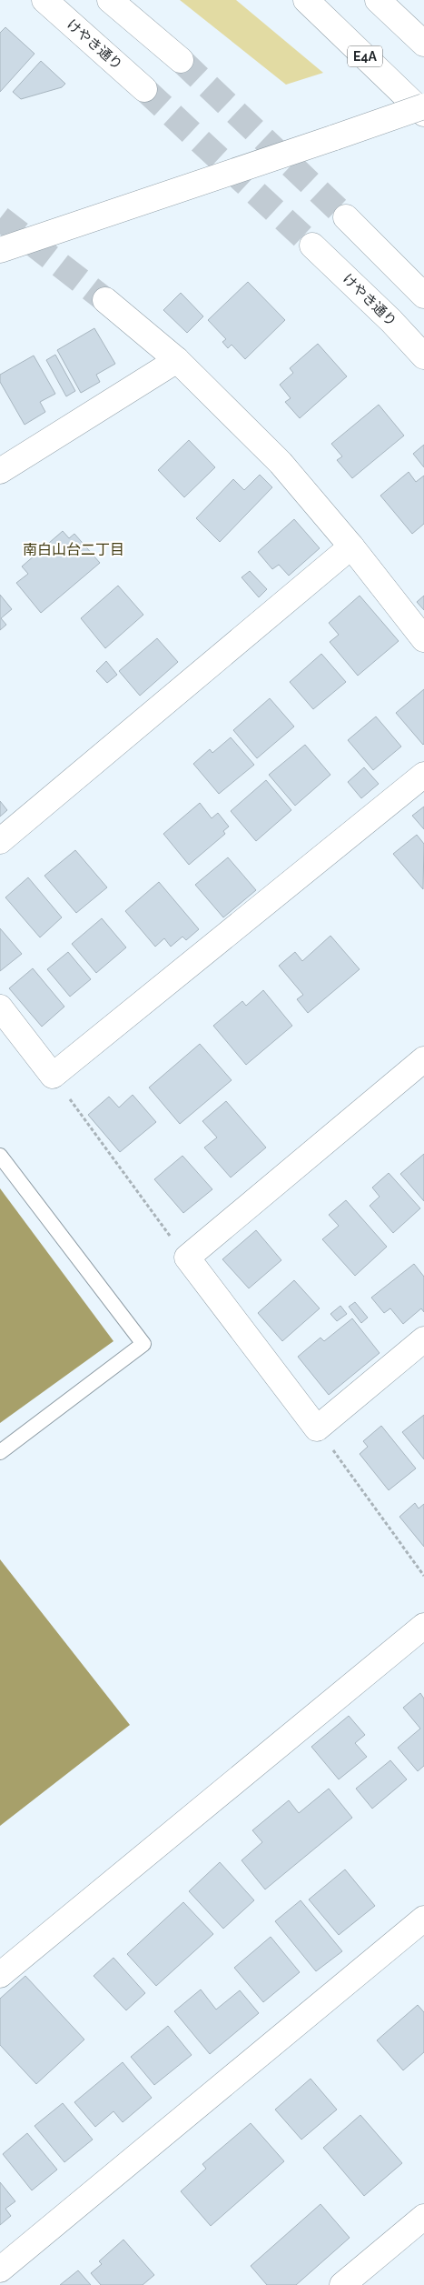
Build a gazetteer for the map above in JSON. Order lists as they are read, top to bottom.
{
  "streets": {
    "main road": ["けやき通り", "E4A"]
  },
  "districts": ["南白山台二丁目"]
}
